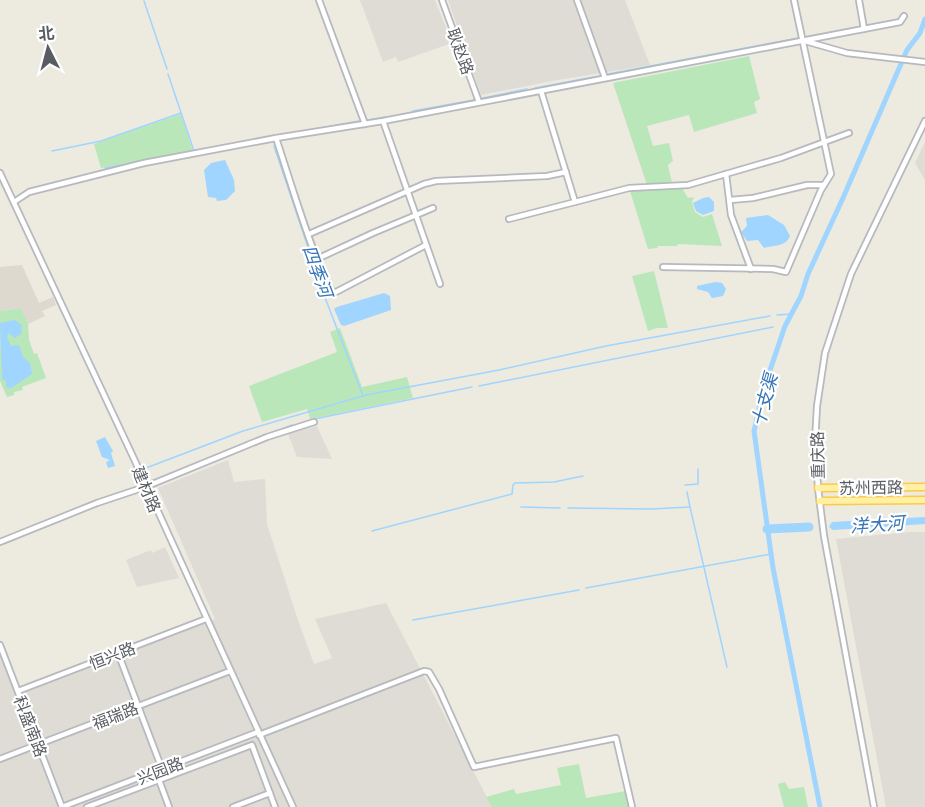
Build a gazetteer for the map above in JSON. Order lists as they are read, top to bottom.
{
  "streets": {
    "main road": ["苏州西路"],
    "street": [
      "耿赵路",
      "重庆路",
      "建材路",
      "恒兴路",
      "福瑞路",
      "科盛南路",
      "兴园路"
    ]
  },
  "crossings": [
    ["重庆路", "苏州西路"],
    ["建材路", "恒兴路"],
    ["建材路", "福瑞路"],
    ["建材路", "兴园路"],
    ["恒兴路", "科盛南路"],
    ["福瑞路", "科盛南路"],
    ["科盛南路", "兴园路"]
  ],
  "water": ["四季河", "十支渠", "洋大河"],
  "north": "top"
}
